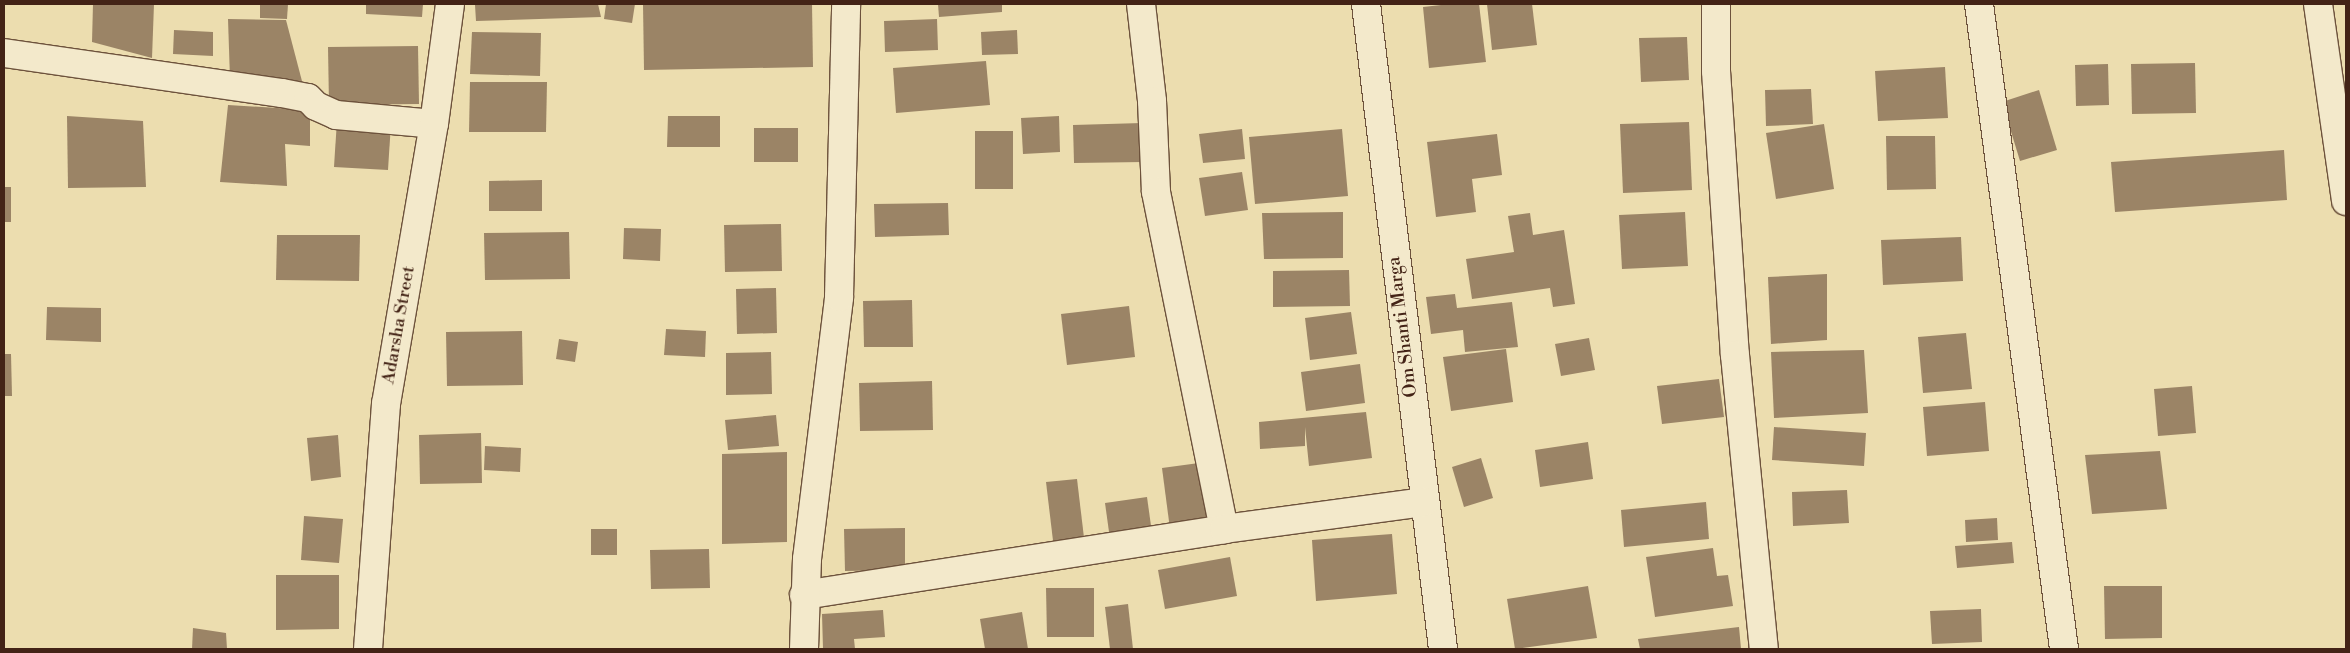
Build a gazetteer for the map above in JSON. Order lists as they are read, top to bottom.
{
  "streets": {
    "street": ["Adarsha Street", "Om Shanti Marga"]
  }
}
